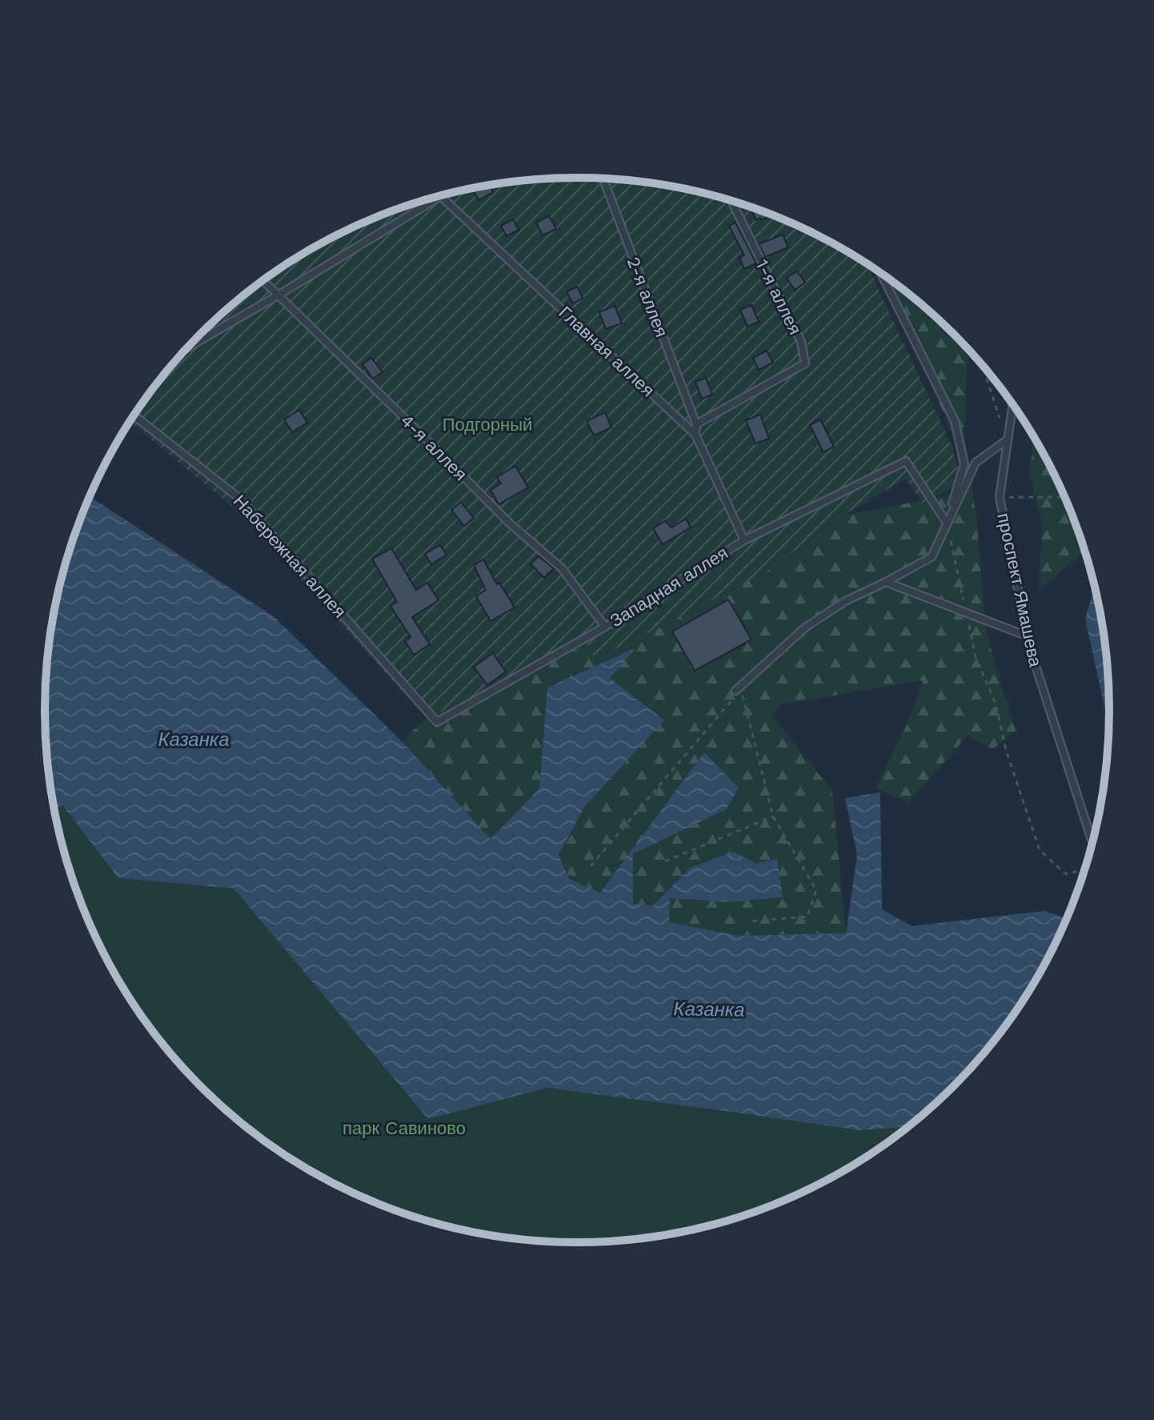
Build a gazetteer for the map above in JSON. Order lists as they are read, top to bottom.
{
  "streets": {
    "lane": [
      "2-я аллея",
      "1-я аллея",
      "Главная аллея",
      "4-я аллея",
      "Набережная аллея",
      "Западная аллея",
      "проспект Ямашева"
    ]
  },
  "crossings": [
    ["2-я аллея", "1-я аллея"],
    ["Главная аллея", "Западная аллея"],
    ["4-я аллея", "Западная аллея"],
    ["Набережная аллея", "Западная аллея"]
  ],
  "water": ["Казанка"],
  "parks": ["Подгорный", "парк Савиново"]
}
